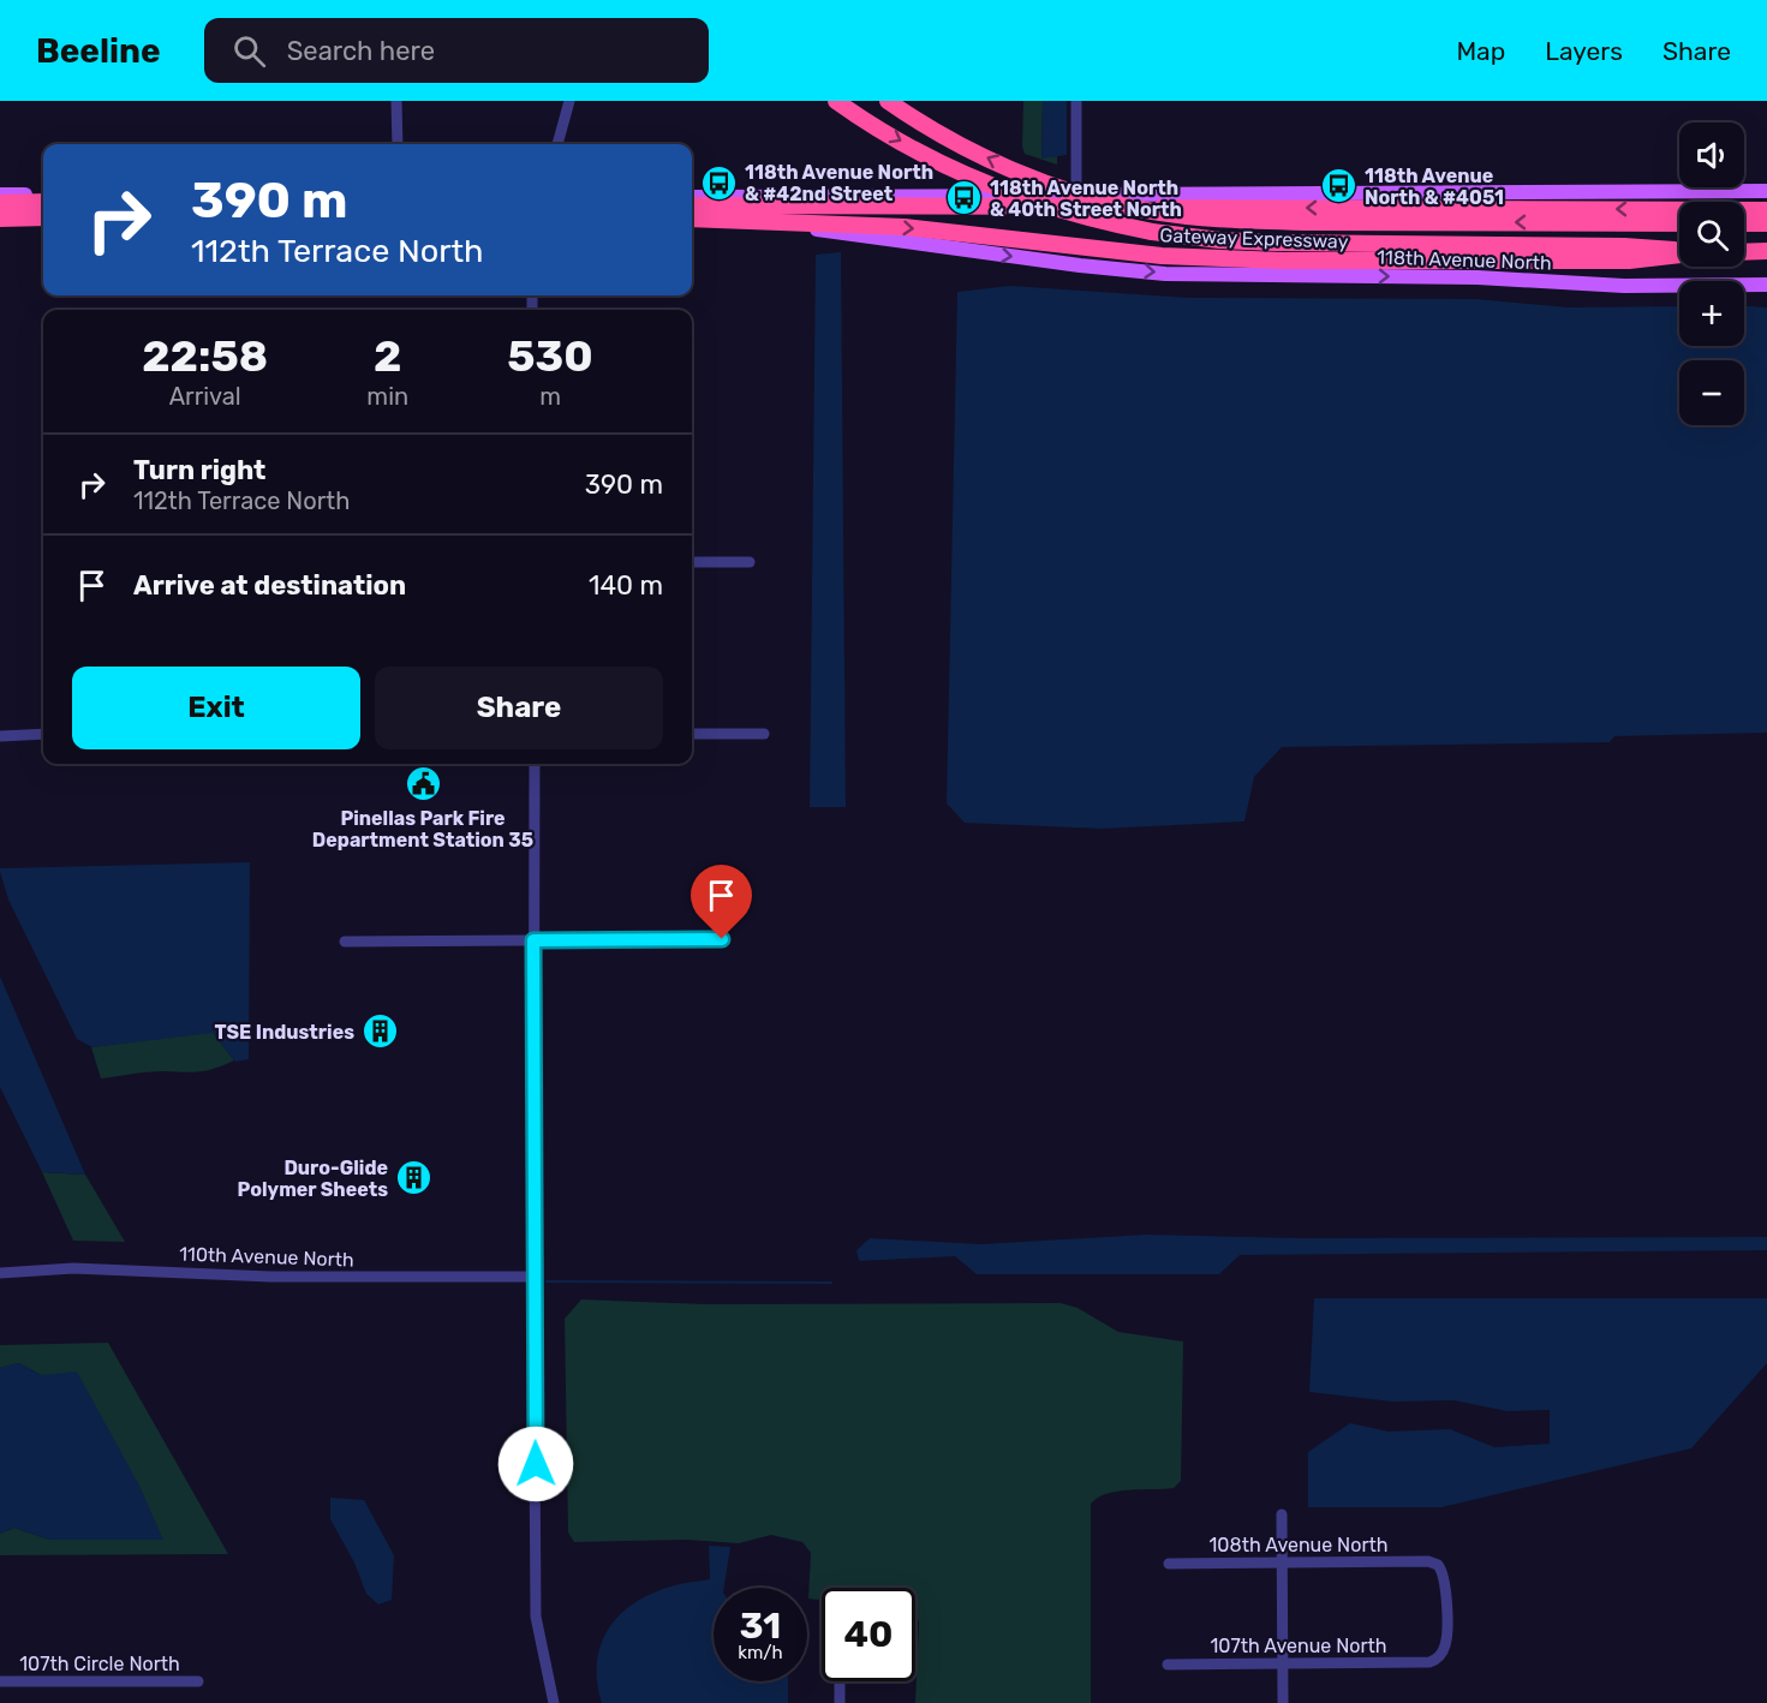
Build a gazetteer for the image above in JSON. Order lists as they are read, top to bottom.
{
  "streets": {
    "highway": ["Gateway Expressway"],
    "main road": ["118th Avenue North"],
    "street": [
      "110th Avenue North",
      "108th Avenue North",
      "107th Avenue North",
      "107th Circle North"
    ]
  },
  "crossings": [
    ["108th Avenue North", "107th Avenue North"]
  ],
  "places": {
    "bus stop": ["118th Avenue North & #42nd Street", "118th Avenue North & #4051", "118th Avenue North & 40th Street North"],
    "public building": ["Pinellas Park Fire Department Station 35"],
    "building": ["TSE Industries", "Duro-Glide Polymer Sheets"]
  },
  "page": {
    "header": "Beeline",
    "search": "Search here",
    "nav": ["Map", "Layers", "Share"],
    "map_buttons": ["+", "−"],
    "turn": ["390 m", "112th Terrace North"],
    "eta": [
      "22:58",
      "Arrival",
      "2",
      "min",
      "530",
      "m"
    ],
    "list": [
      {
        "name": "Turn right",
        "note": "112th Terrace North",
        "value": "390 m"
      },
      {
        "name": "Arrive at destination",
        "value": "140 m"
      }
    ],
    "buttons": ["Exit", "Share"],
    "speed": "31 km/h",
    "limit": "40"
  }
}
